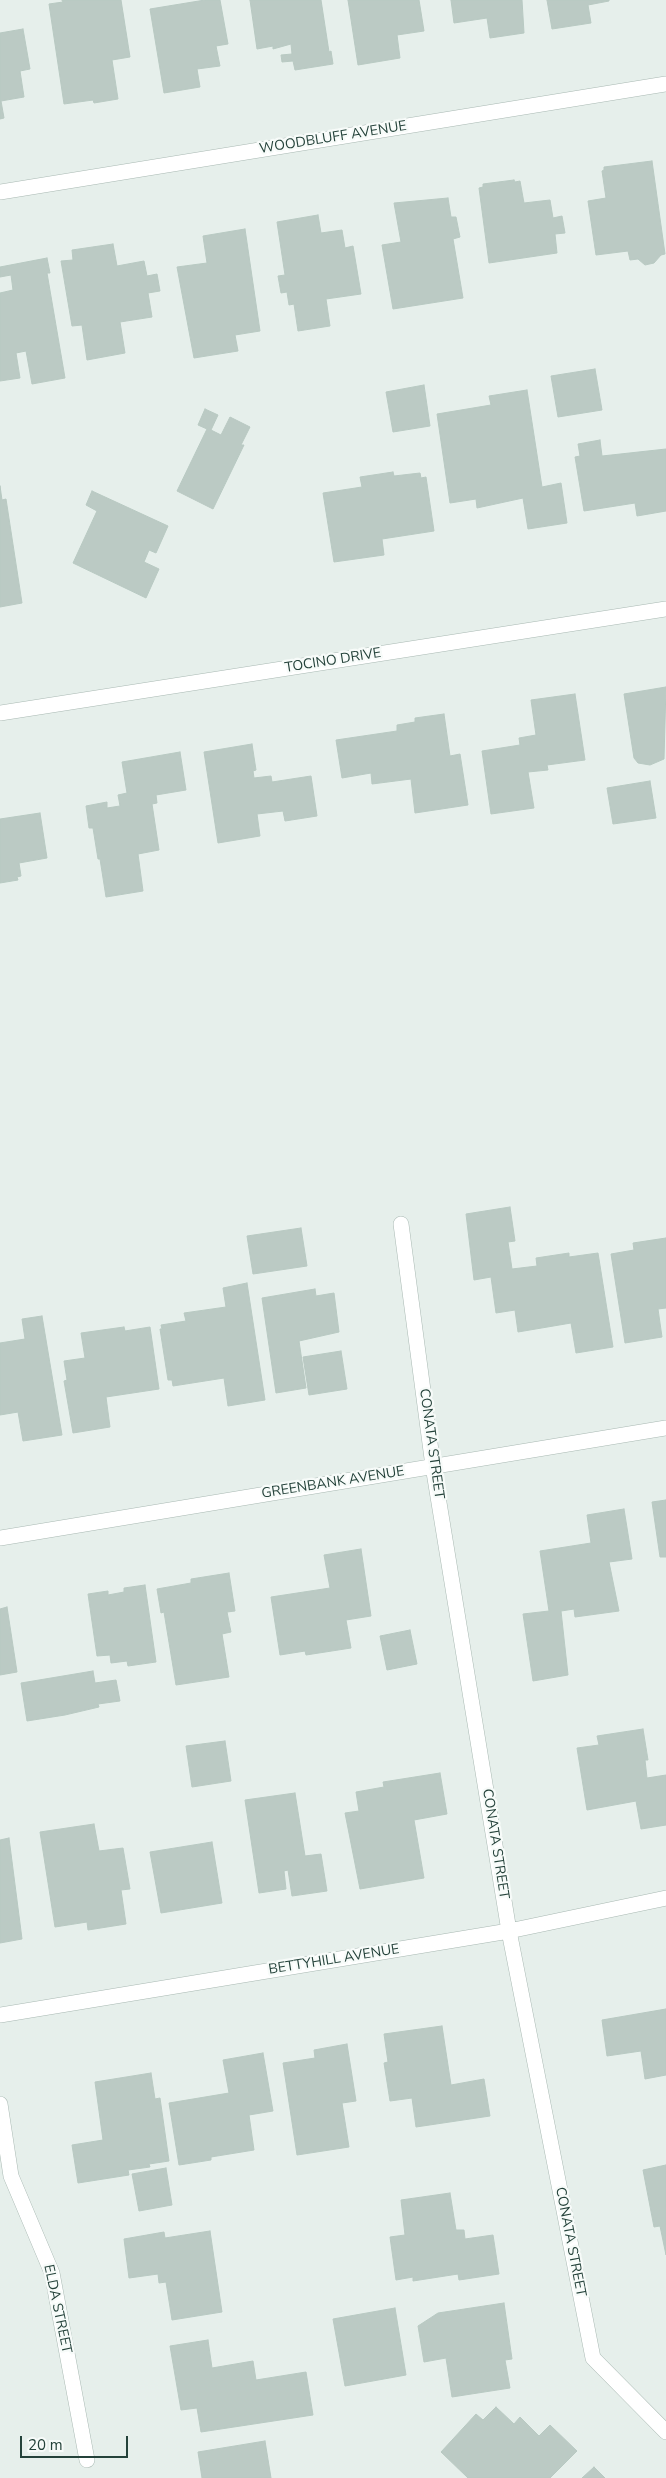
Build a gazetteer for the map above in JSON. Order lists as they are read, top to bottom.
{
  "streets": {
    "street": [
      "WOODBLUFF AVENUE",
      "TOCINO DRIVE",
      "CONATA STREET",
      "GREENBANK AVENUE",
      "BETTYHILL AVENUE",
      "ELDA STREET"
    ]
  },
  "crossings": [
    ["CONATA STREET", "GREENBANK AVENUE"],
    ["CONATA STREET", "BETTYHILL AVENUE"]
  ],
  "scale_bar": "20 m"
}
